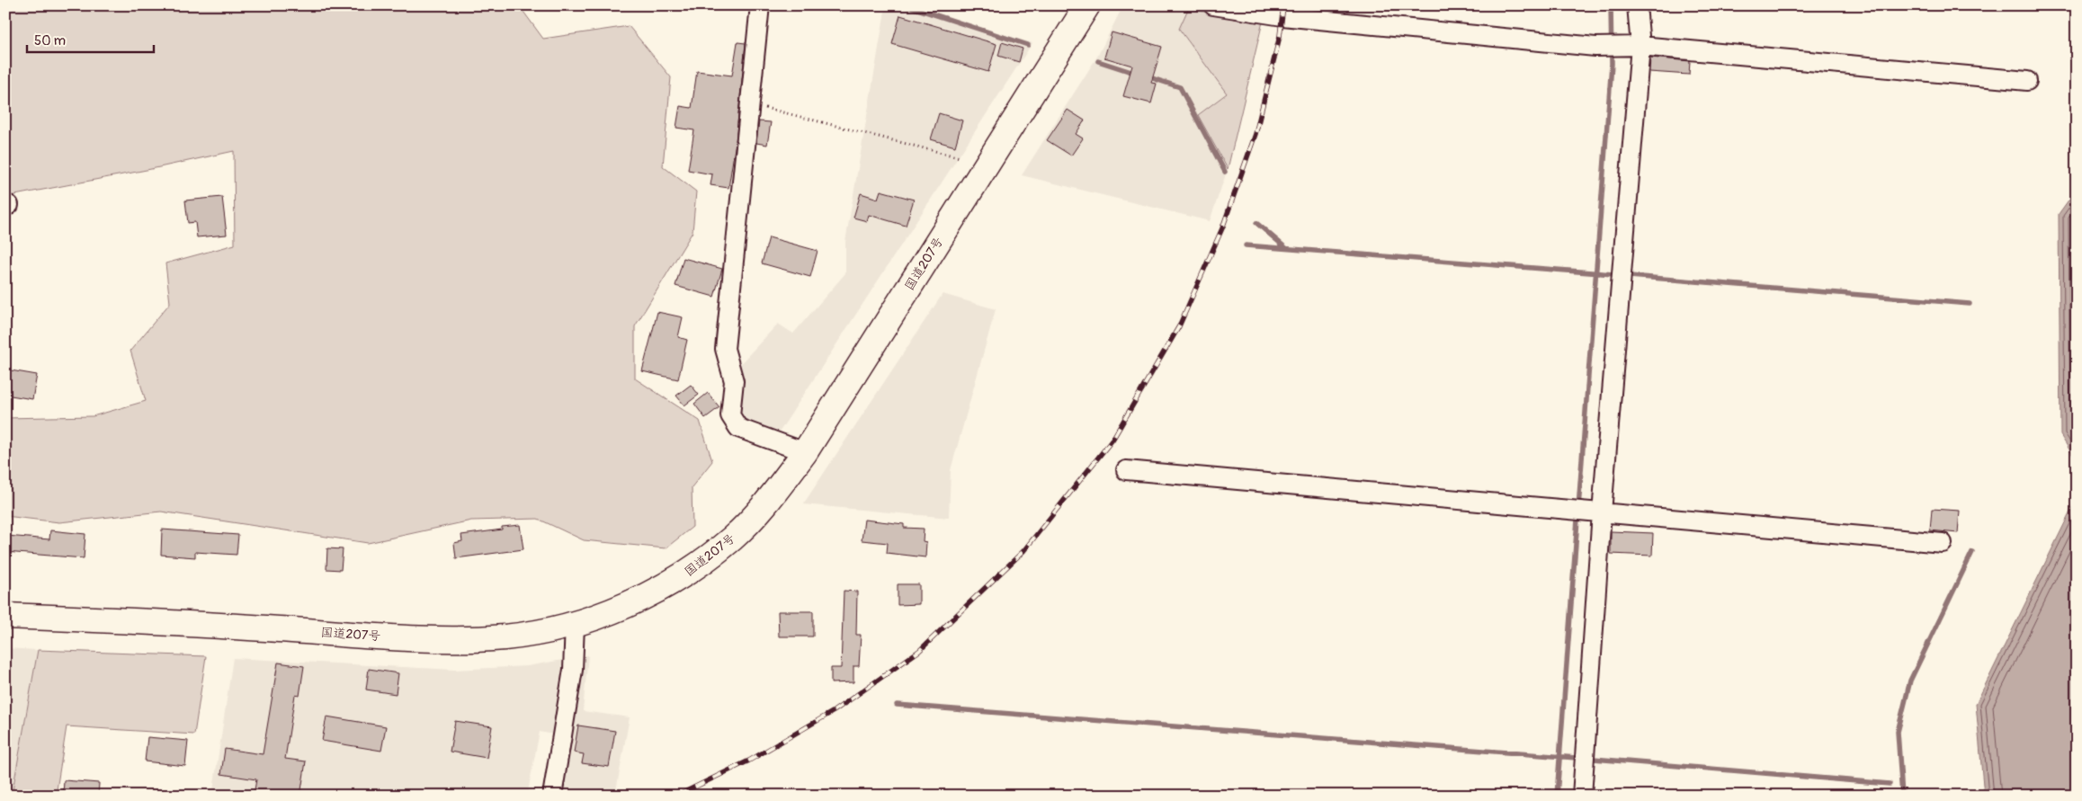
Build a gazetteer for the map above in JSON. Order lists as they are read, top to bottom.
{
  "streets": {
    "highway": ["国道207号"]
  },
  "scale_bar": "50 m"
}
